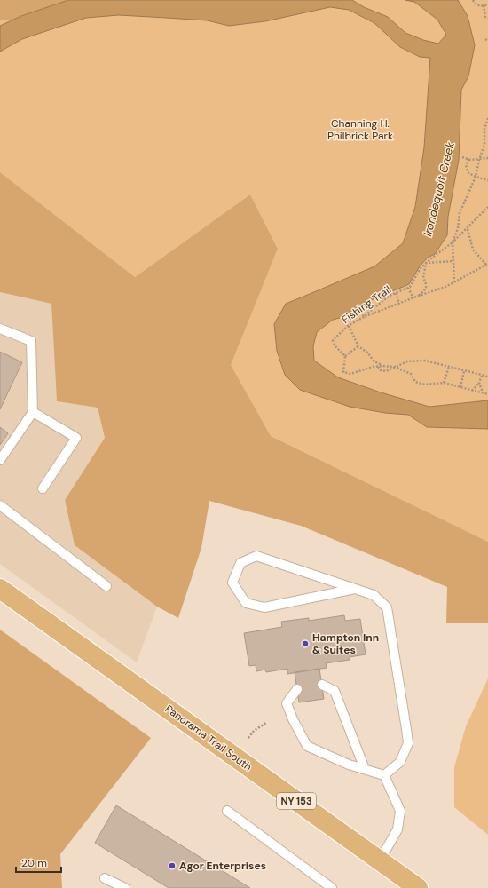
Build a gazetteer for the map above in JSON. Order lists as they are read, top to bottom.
{
  "streets": {
    "main road": ["Panorama Trail South", "NY 153"],
    "path": ["Fishing Trail"]
  },
  "water": ["Irondequoit Creek"],
  "parks": ["Channing H. Philbrick Park"],
  "places": ["Hampton Inn & Suites", "Agor Enterprises"],
  "scale_bar": "20 m"
}
